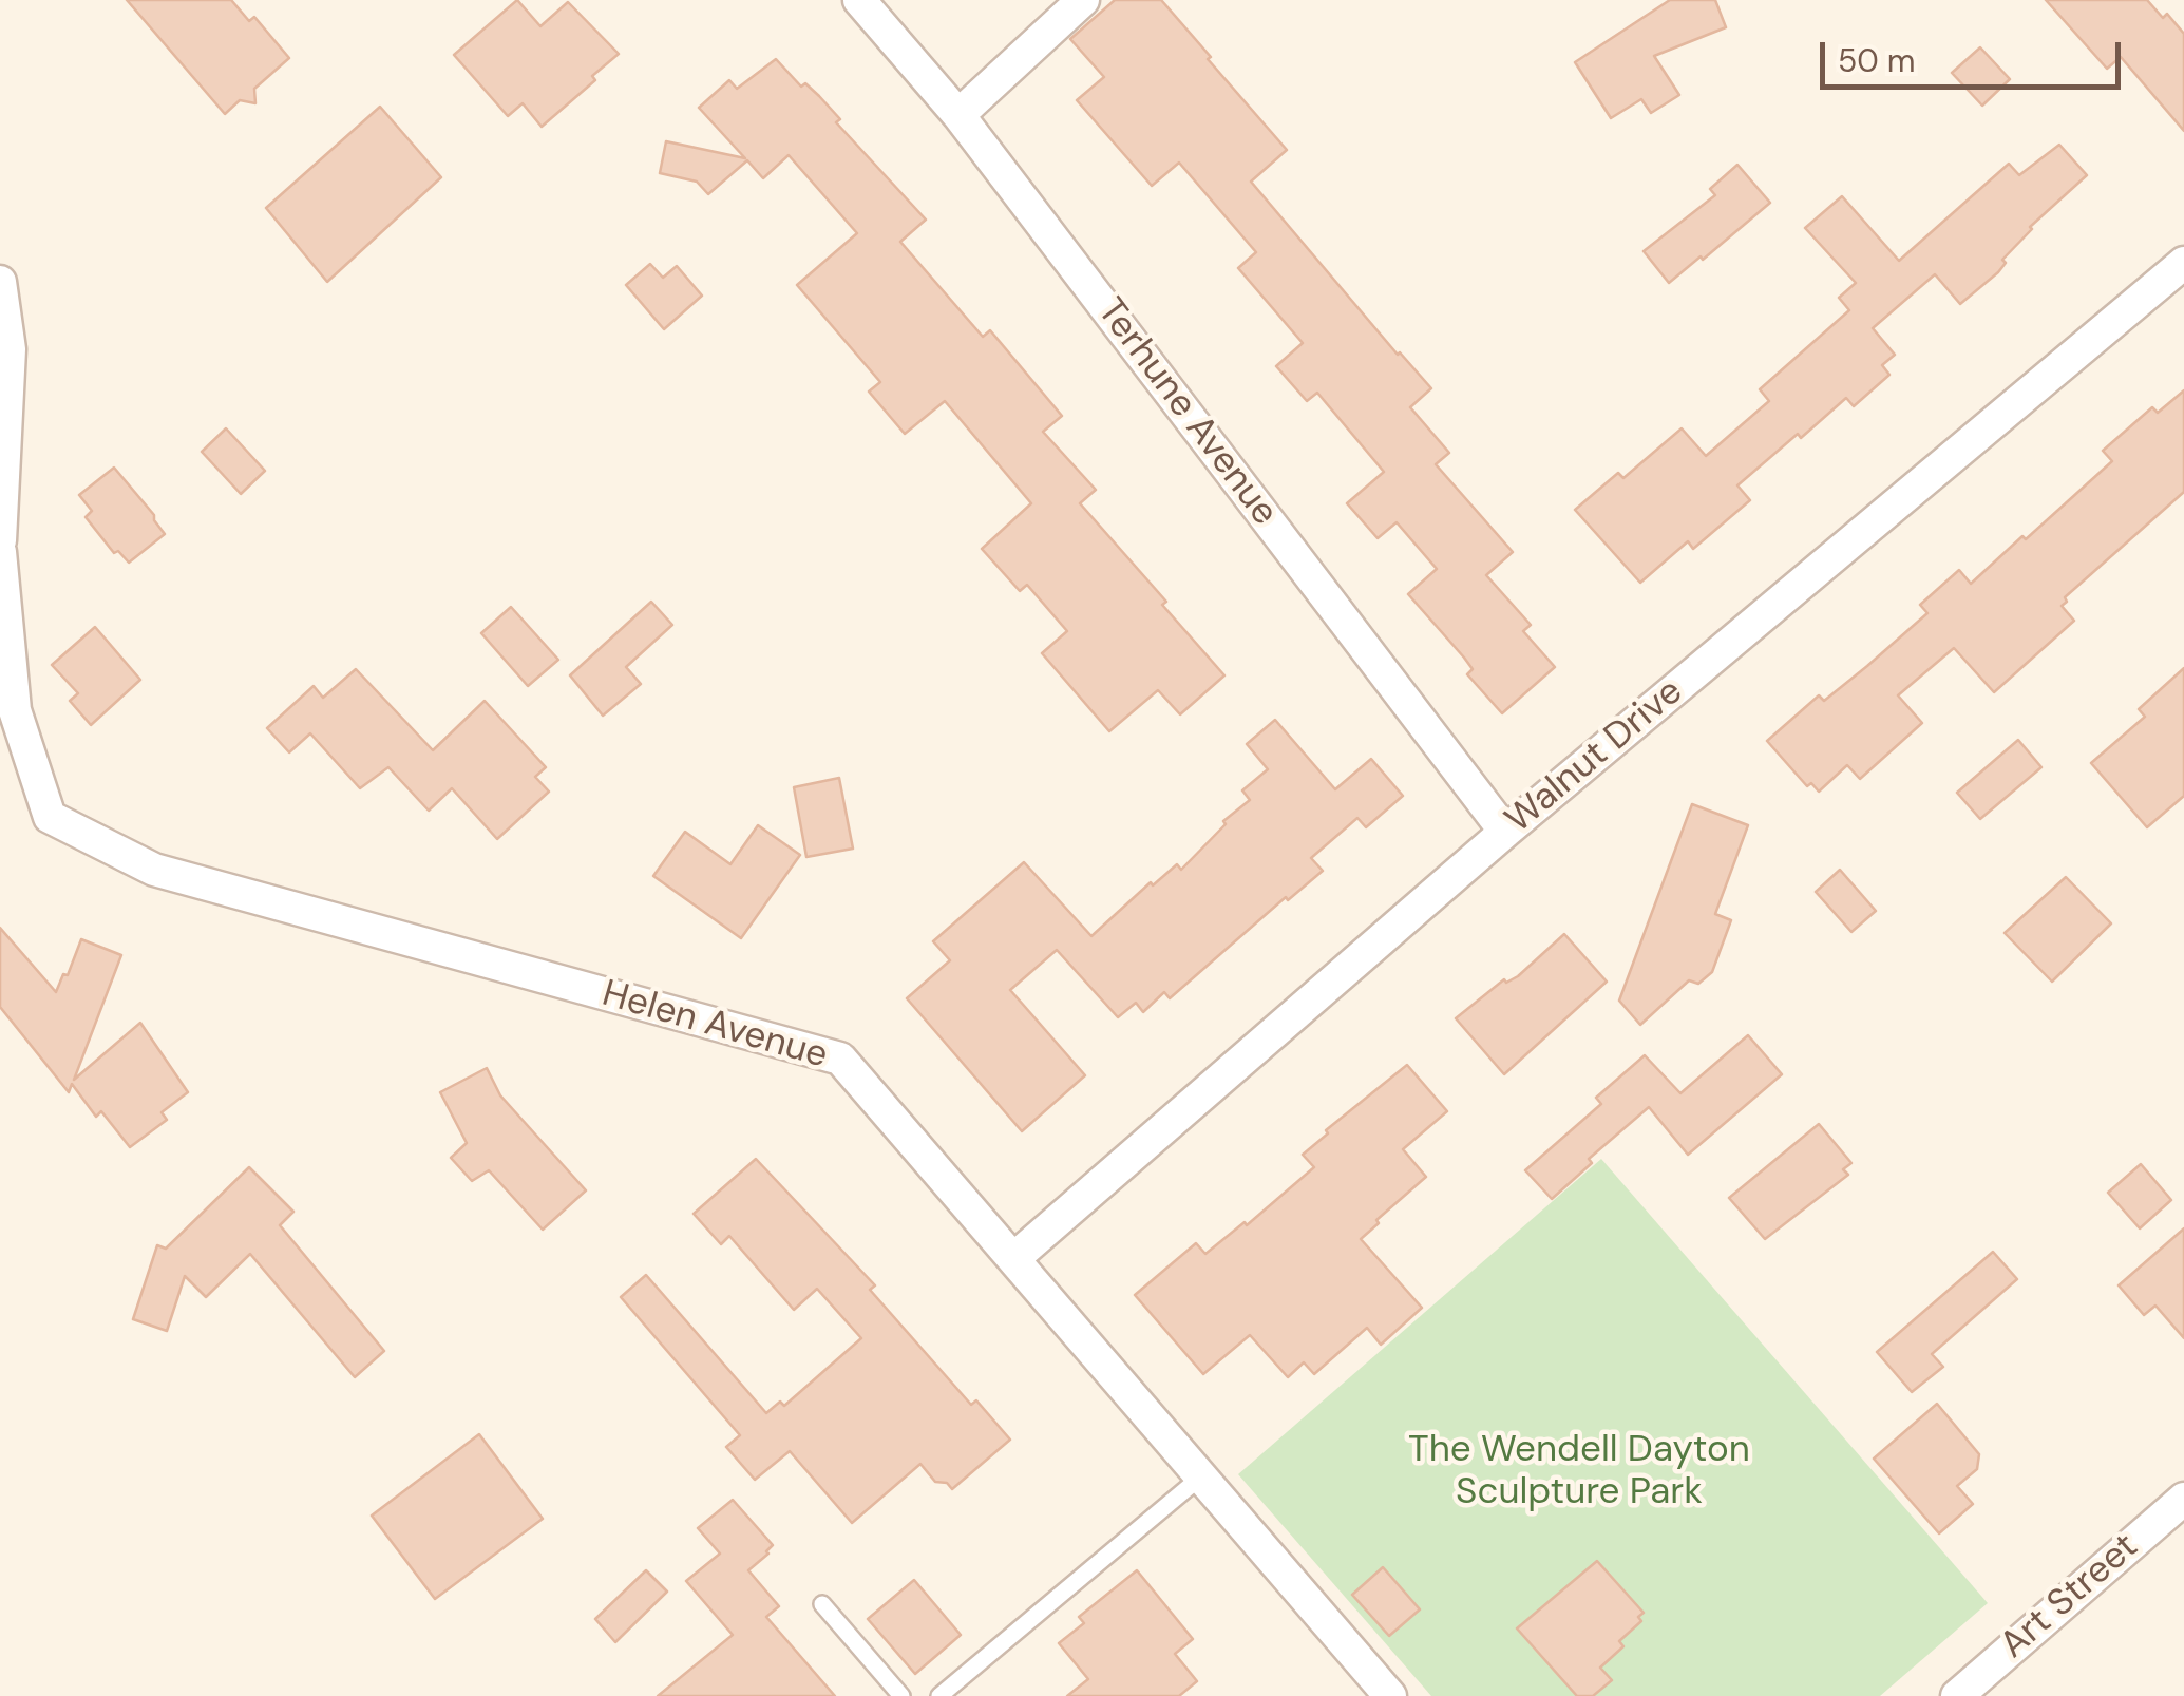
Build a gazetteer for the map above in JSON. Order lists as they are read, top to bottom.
{
  "streets": {
    "street": [
      "Terhune Avenue",
      "Walnut Drive",
      "Helen Avenue",
      "Art Street"
    ]
  },
  "crossings": [
    ["Terhune Avenue", "Walnut Drive"],
    ["Walnut Drive", "Helen Avenue"]
  ],
  "parks": ["The Wendell Dayton Sculpture Park"],
  "scale_bar": "50 m"
}
